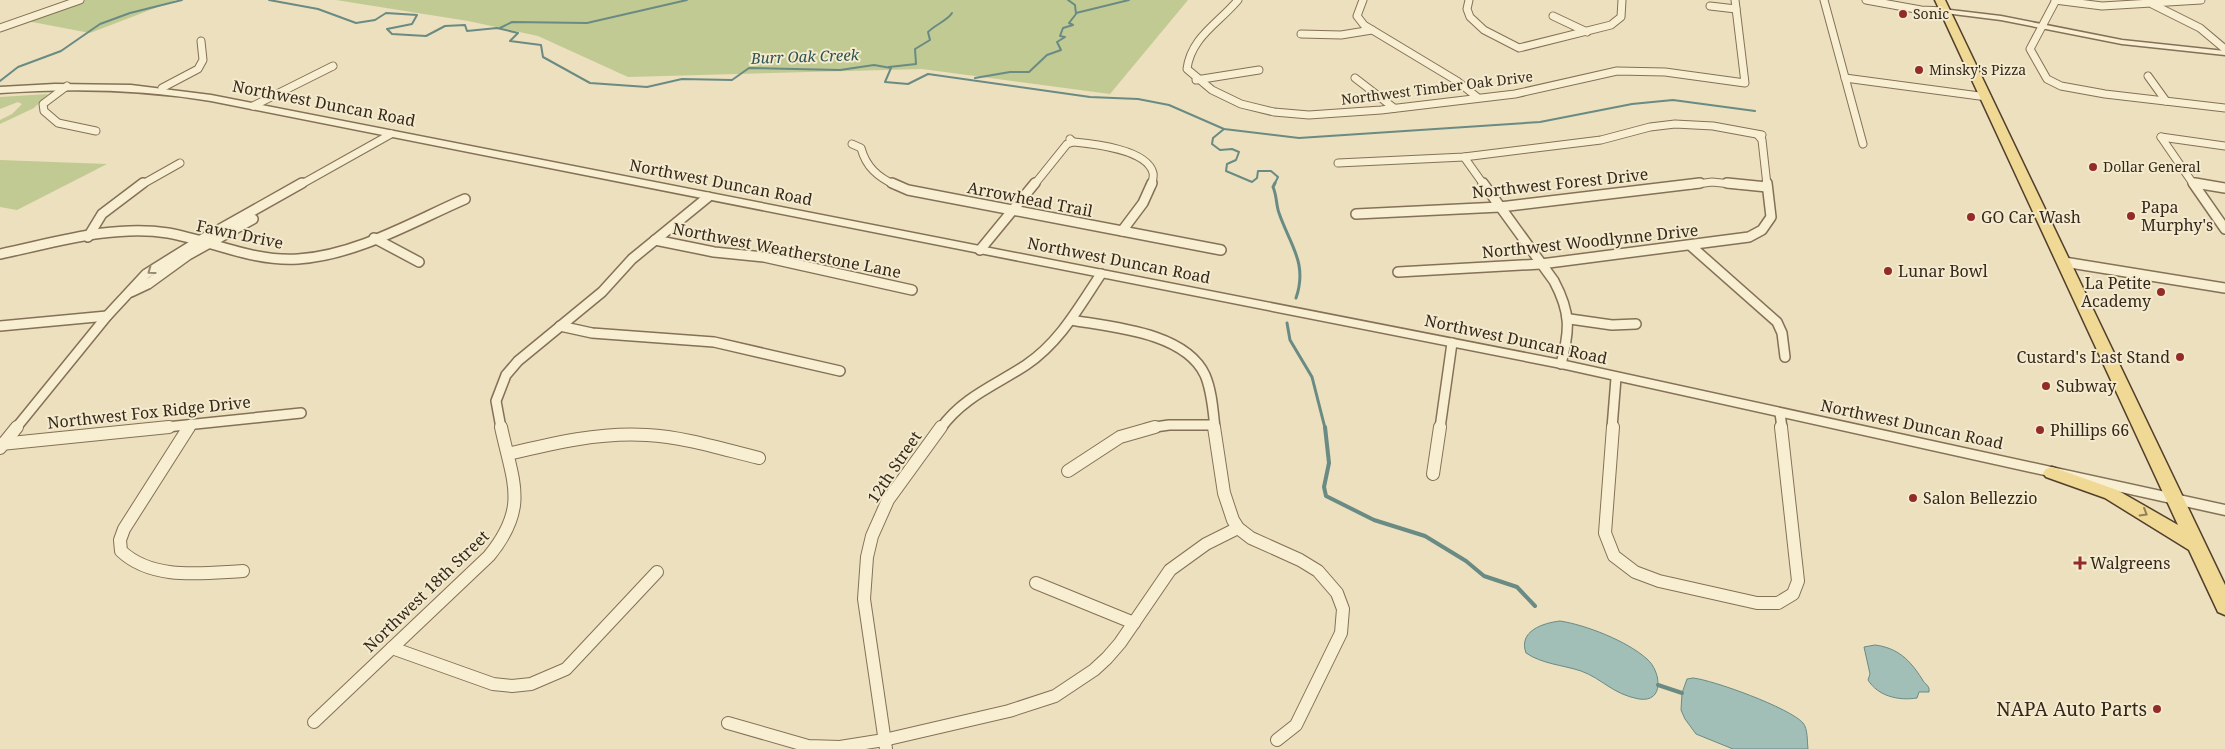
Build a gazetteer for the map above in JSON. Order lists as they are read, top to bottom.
{
  "streets": {
    "street": [
      "Northwest Timber Oak Drive",
      "Northwest Duncan Road",
      "Northwest Forest Drive",
      "Arrowhead Trail",
      "Fawn Drive",
      "Northwest Woodlynne Drive",
      "Northwest Weatherstone Lane",
      "Northwest Fox Ridge Drive",
      "12th Street",
      "Northwest 18th Street"
    ]
  },
  "crossings": [
    ["Northwest Duncan Road", "12th Street"],
    ["Northwest Duncan Road", "Northwest 18th Street"],
    ["Northwest Forest Drive", "Northwest Woodlynne Drive"],
    ["Northwest Weatherstone Lane", "Northwest 18th Street"]
  ],
  "water": ["Burr Oak Creek"],
  "places": {
    "other": [
      "Sonic",
      "Minsky's Pizza",
      "Dollar General",
      "Papa Murphy's",
      "GO Car Wash",
      "Lunar Bowl",
      "La Petite Academy",
      "Custard's Last Stand",
      "Subway",
      "Phillips 66",
      "Salon Bellezzio",
      "NAPA Auto Parts"
    ],
    "health": ["Walgreens"]
  }
}
